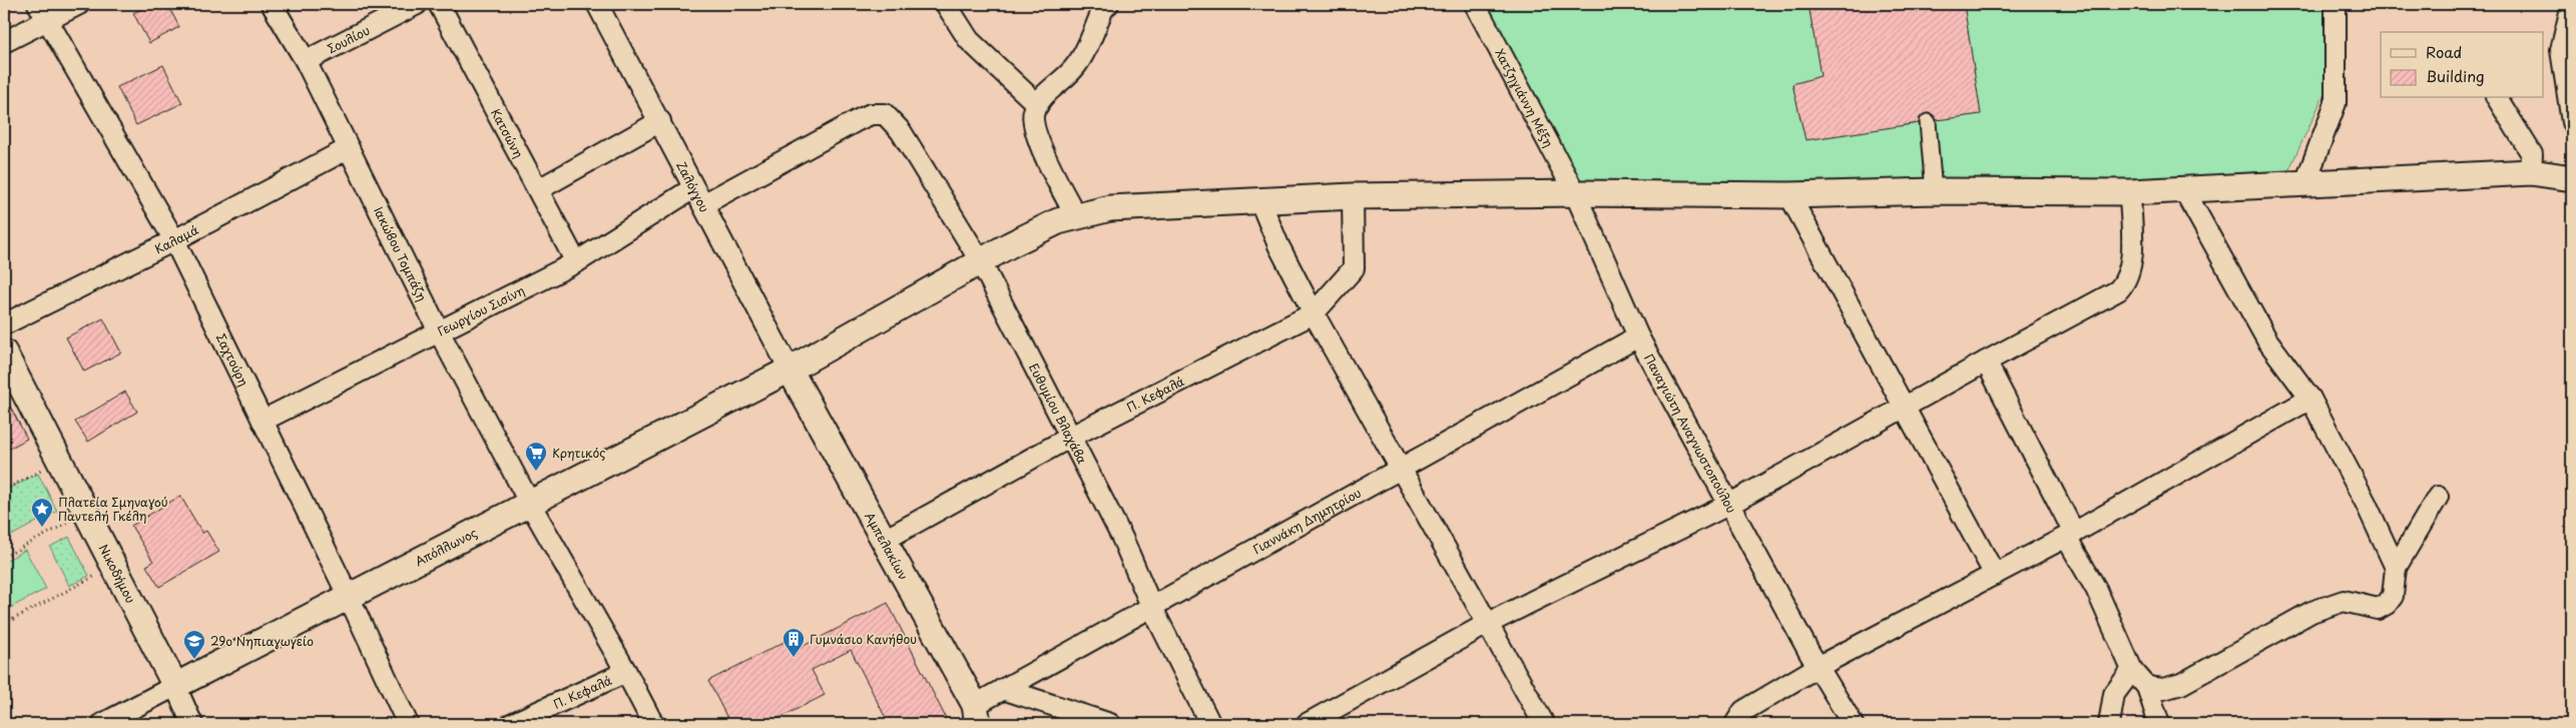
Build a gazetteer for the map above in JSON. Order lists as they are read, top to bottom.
{
  "streets": {
    "street": [
      "Σουλίου",
      "Χατζηγιάννη Μέξη",
      "Κατσώνη",
      "Ζαλόγγου",
      "Καλαμά",
      "Ιακώβου Τομπάζη",
      "Γεωργίου Σισίνη",
      "Σαχτούρη",
      "Π. Κεφαλά",
      "Ευθυμίου Βλαχάβα",
      "Παναγιώτη Αναγνωστοπούλου",
      "Γιαννάκη Δημητρίου",
      "Αμπελακίων",
      "Απόλλωνος",
      "Νικοδήμου"
    ]
  },
  "crossings": [
    ["Σουλίου", "Ιακώβου Τομπάζη"],
    ["Χατζηγιάννη Μέξη", "Παναγιώτη Αναγνωστοπούλου"],
    ["Χατζηγιάννη Μέξη", "Απόλλωνος"],
    ["Κατσώνη", "Γεωργίου Σισίνη"],
    ["Ζαλόγγου", "Γεωργίου Σισίνη"],
    ["Ζαλόγγου", "Αμπελακίων"],
    ["Ζαλόγγου", "Απόλλωνος"],
    ["Καλαμά", "Ιακώβου Τομπάζη"],
    ["Καλαμά", "Σαχτούρη"],
    ["Ιακώβου Τομπάζη", "Γεωργίου Σισίνη"],
    ["Ιακώβου Τομπάζη", "Π. Κεφαλά"],
    ["Ιακώβου Τομπάζη", "Απόλλωνος"],
    ["Γεωργίου Σισίνη", "Σαχτούρη"],
    ["Γεωργίου Σισίνη", "Ευθυμίου Βλαχάβα"],
    ["Σαχτούρη", "Απόλλωνος"],
    ["Π. Κεφαλά", "Ευθυμίου Βλαχάβα"],
    ["Π. Κεφαλά", "Αμπελακίων"],
    ["Π. Κεφαλά", "Απόλλωνος"],
    ["Ευθυμίου Βλαχάβα", "Γιαννάκη Δημητρίου"],
    ["Ευθυμίου Βλαχάβα", "Απόλλωνος"],
    ["Παναγιώτη Αναγνωστοπούλου", "Γιαννάκη Δημητρίου"],
    ["Παναγιώτη Αναγνωστοπούλου", "Απόλλωνος"],
    ["Γιαννάκη Δημητρίου", "Αμπελακίων"],
    ["Αμπελακίων", "Απόλλωνος"],
    ["Απόλλωνος", "Νικοδήμου"]
  ],
  "places": {
    "supermarket": ["Κρητικός"],
    "place": ["Πλατεία Σμηναγού Παντελή Γκέλη"],
    "building": ["Γυμνάσιο Κανήθου"],
    "school or university": ["29ο Νηπιαγωγείο"]
  },
  "legend": ["Road", "Building"]
}
